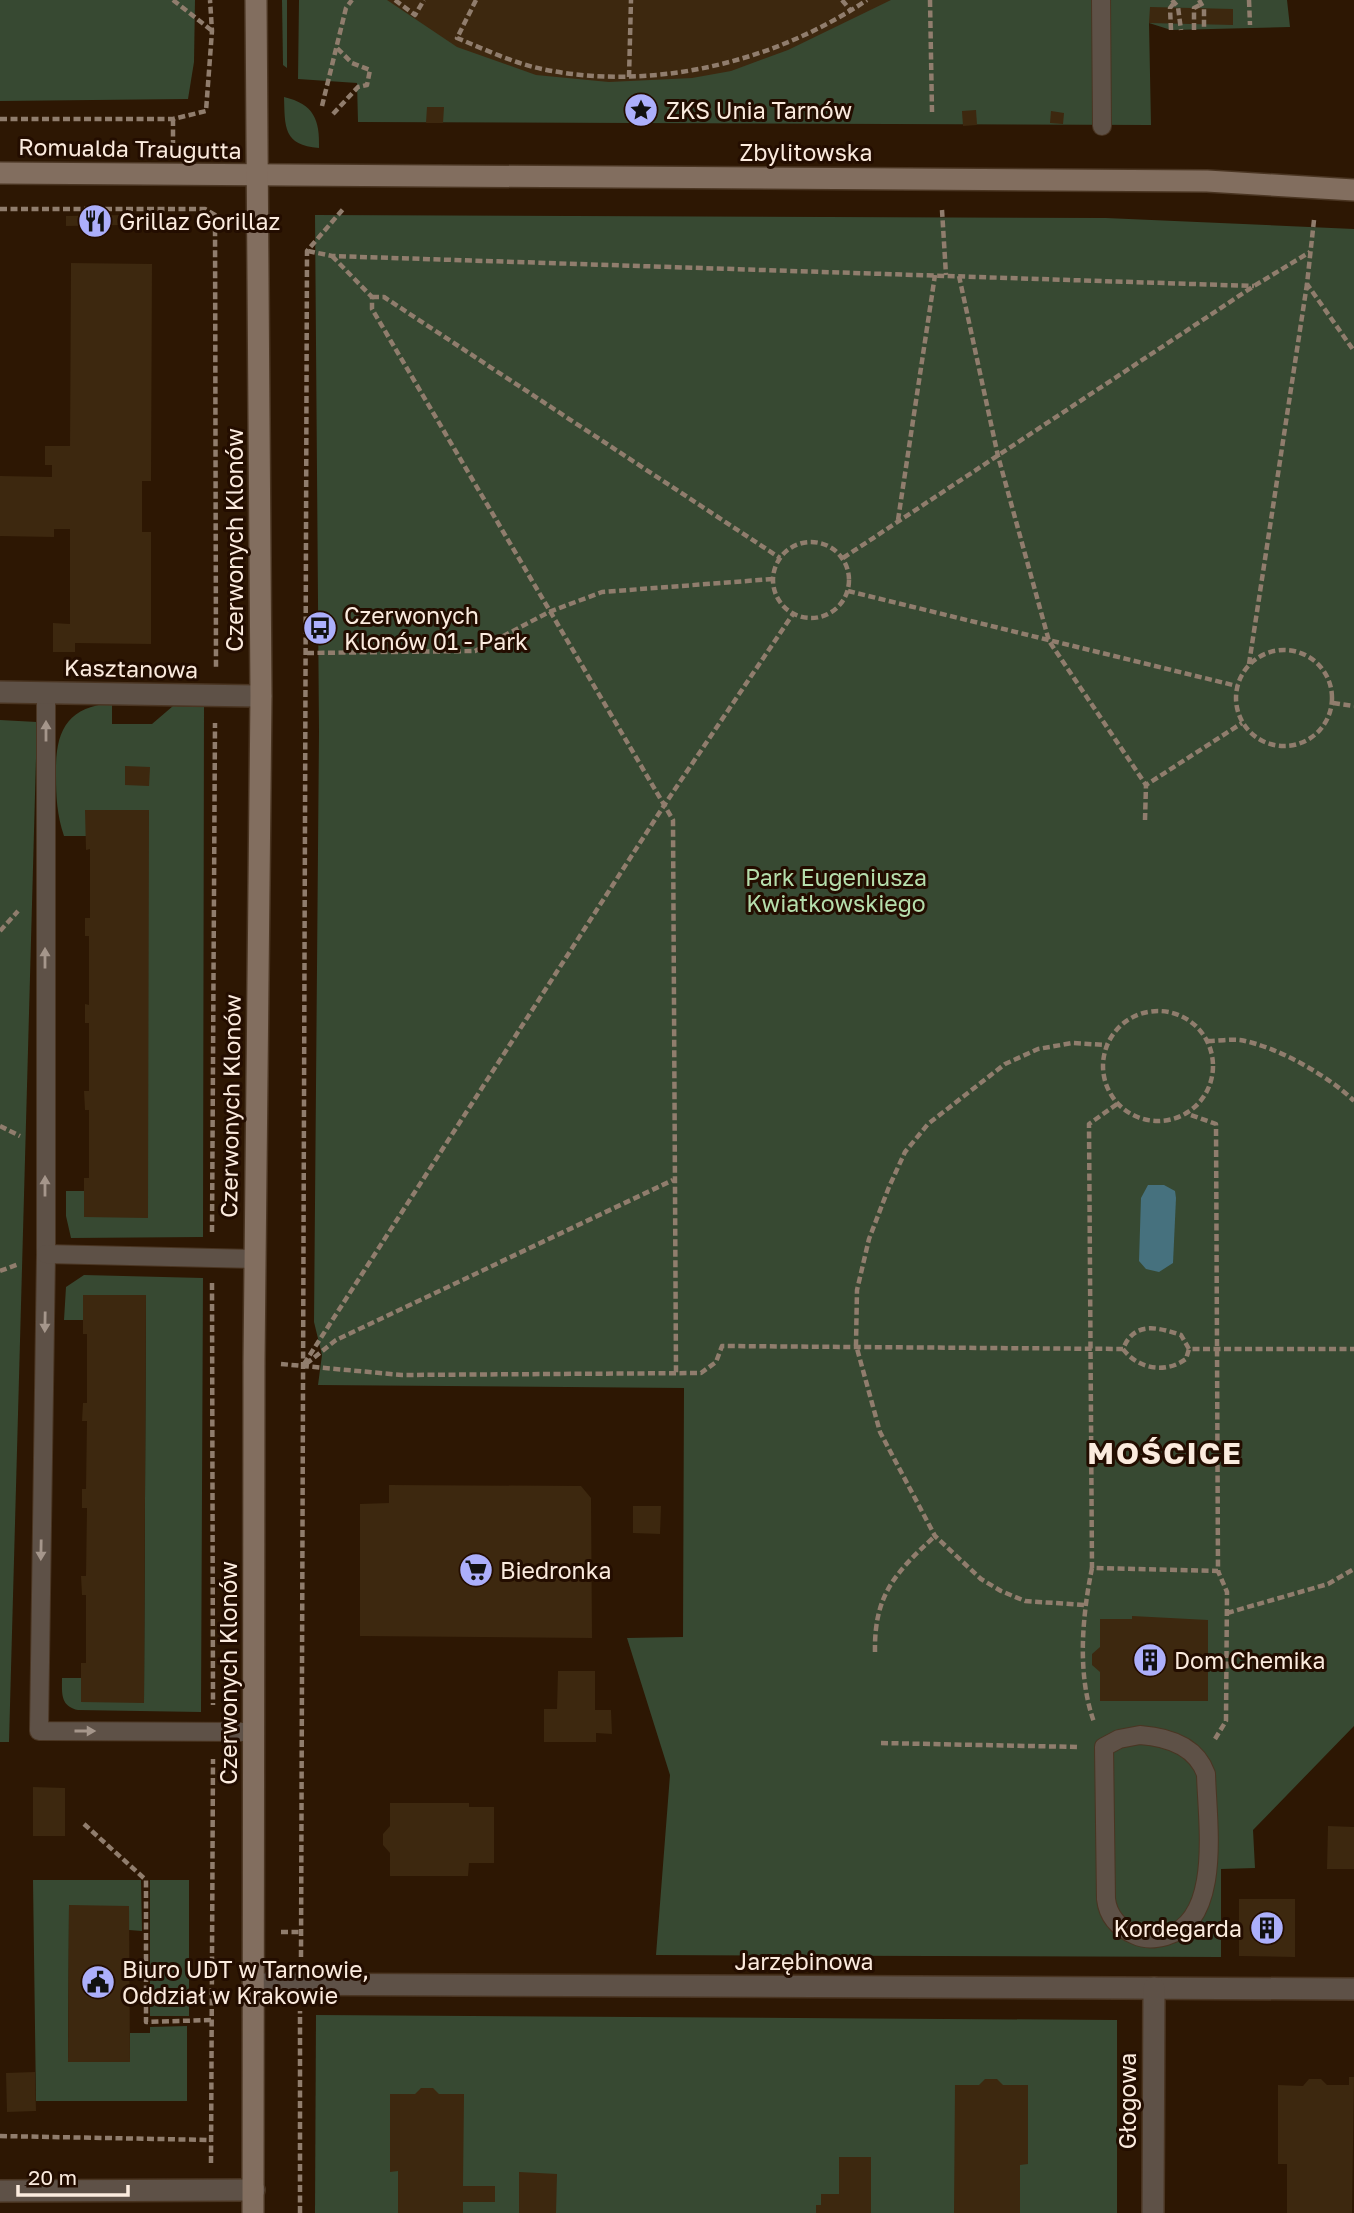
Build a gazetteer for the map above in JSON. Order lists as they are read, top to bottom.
{
  "streets": {
    "main road": ["Romualda Traugutta", "Zbylitowska", "Czerwonych Klonów"],
    "street": ["Kasztanowa", "Jarzębinowa", "Głogowa"]
  },
  "crossings": [
    ["Romualda Traugutta", "Zbylitowska"],
    ["Romualda Traugutta", "Czerwonych Klonów"],
    ["Zbylitowska", "Czerwonych Klonów"],
    ["Czerwonych Klonów", "Kasztanowa"],
    ["Czerwonych Klonów", "Jarzębinowa"],
    ["Jarzębinowa", "Głogowa"]
  ],
  "districts": ["MOŚCICE"],
  "parks": ["Park Eugeniusza Kwiatkowskiego"],
  "places": {
    "place": ["ZKS Unia Tarnów"],
    "restaurant": ["Grillaz Gorillaz"],
    "bus stop": ["Czerwonych Klonów 01 - Park"],
    "supermarket": ["Biedronka"],
    "building": ["Dom Chemika", "Kordegarda"],
    "public building": ["Biuro UDT w Tarnowie, Oddział w Krakowie"]
  },
  "scale_bar": "20 m"
}
